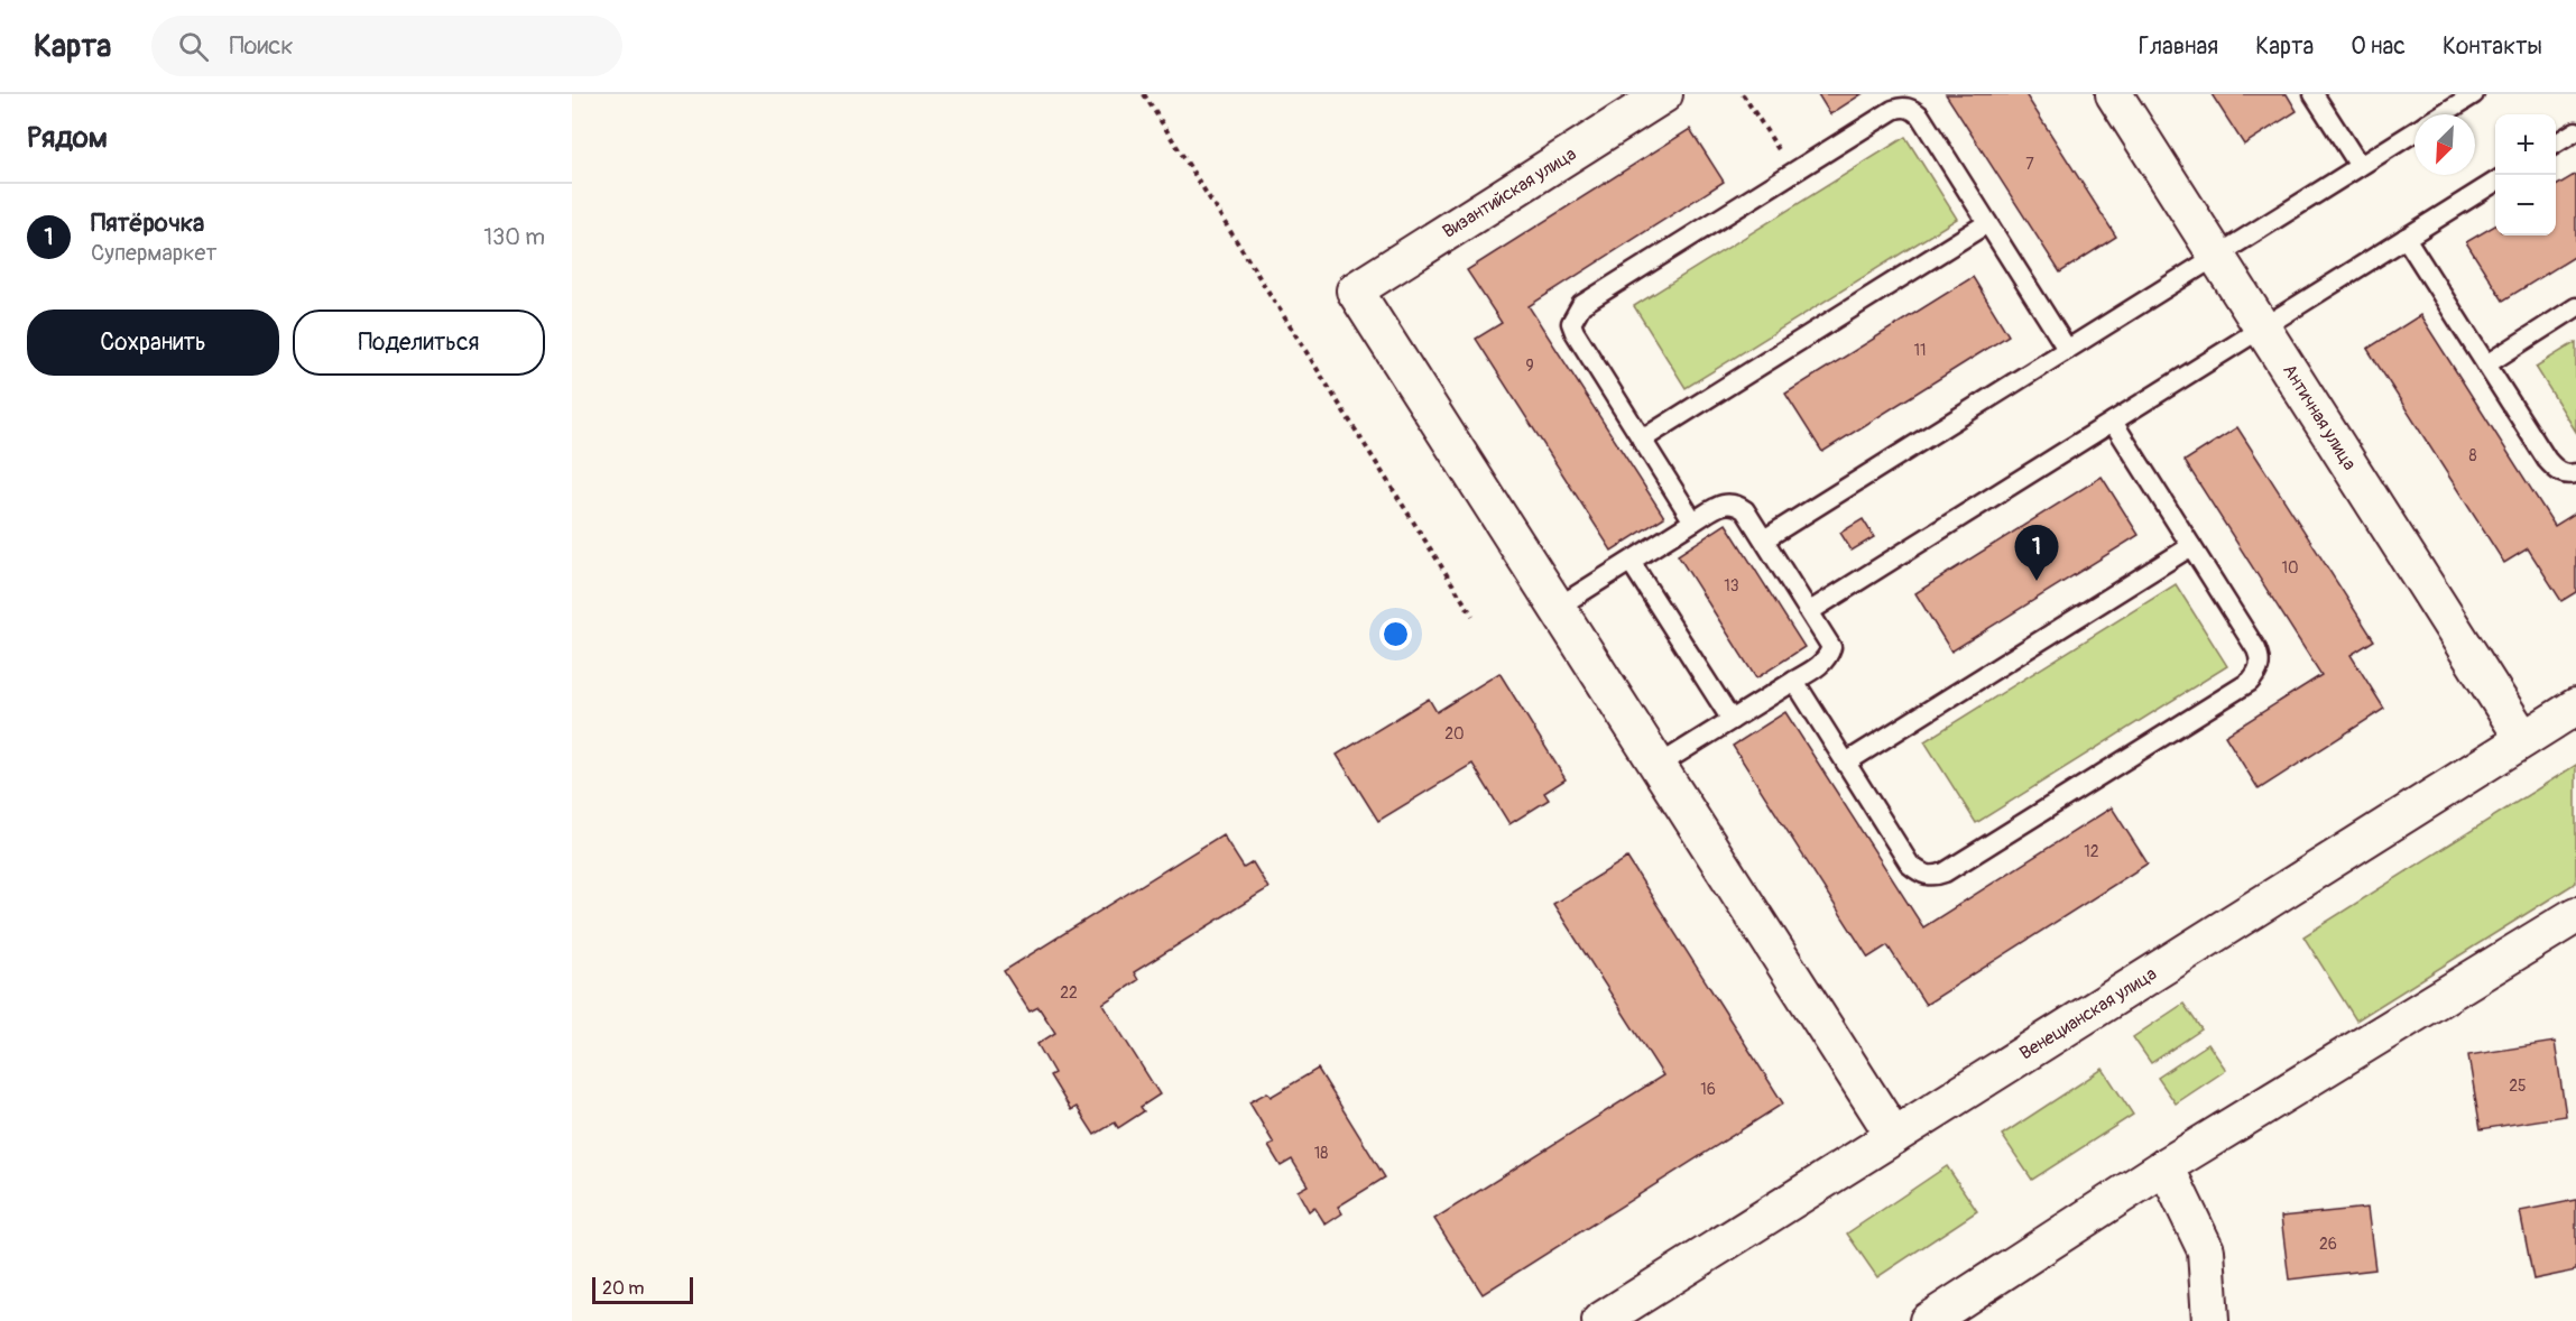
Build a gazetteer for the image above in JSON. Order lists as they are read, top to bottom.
{
  "streets": {
    "street": ["Византийская улица", "Античная улица", "Венецианская улица"]
  },
  "crossings": [
    ["Античная улица", "Венецианская улица"]
  ],
  "house_numbers": [
    "7",
    "11",
    "9",
    "8",
    "10",
    "13",
    "20",
    "12",
    "22",
    "25",
    "16",
    "18",
    "26"
  ],
  "scale_bar": "20 m",
  "north": "bottom left",
  "page": {
    "header": "Карта",
    "search": "Поиск",
    "nav": [
      "Главная",
      "Карта",
      "О нас",
      "Контакты"
    ],
    "heading": "Рядом",
    "map_buttons": ["+", "−"],
    "list": [
      {
        "mark": "1",
        "name": "Пятёрочка",
        "note": "Супермаркет",
        "value": "130 m"
      }
    ],
    "buttons": ["Сохранить", "Поделиться"],
    "pins": "1",
    "scale": "20 m"
  }
}
